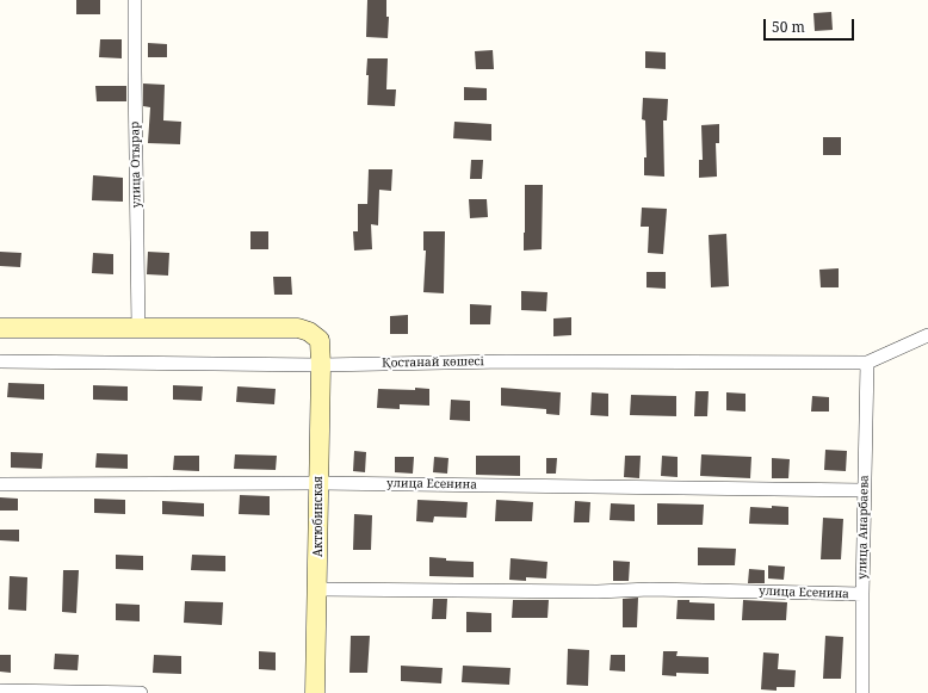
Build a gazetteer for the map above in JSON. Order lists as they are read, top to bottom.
{
  "streets": {
    "street": [
      "улица Отырар",
      "Қостанай көшесі",
      "улица Есенина",
      "Актюбинская",
      "улица Анарбаева"
    ]
  },
  "crossings": [
    ["улица Отырар", "Актюбинская"],
    ["Қостанай көшесі", "Актюбинская"],
    ["Қостанай көшесі", "улица Анарбаева"],
    ["улица Есенина", "Актюбинская"],
    ["улица Есенина", "улица Анарбаева"]
  ],
  "scale_bar": "50 m"
}
